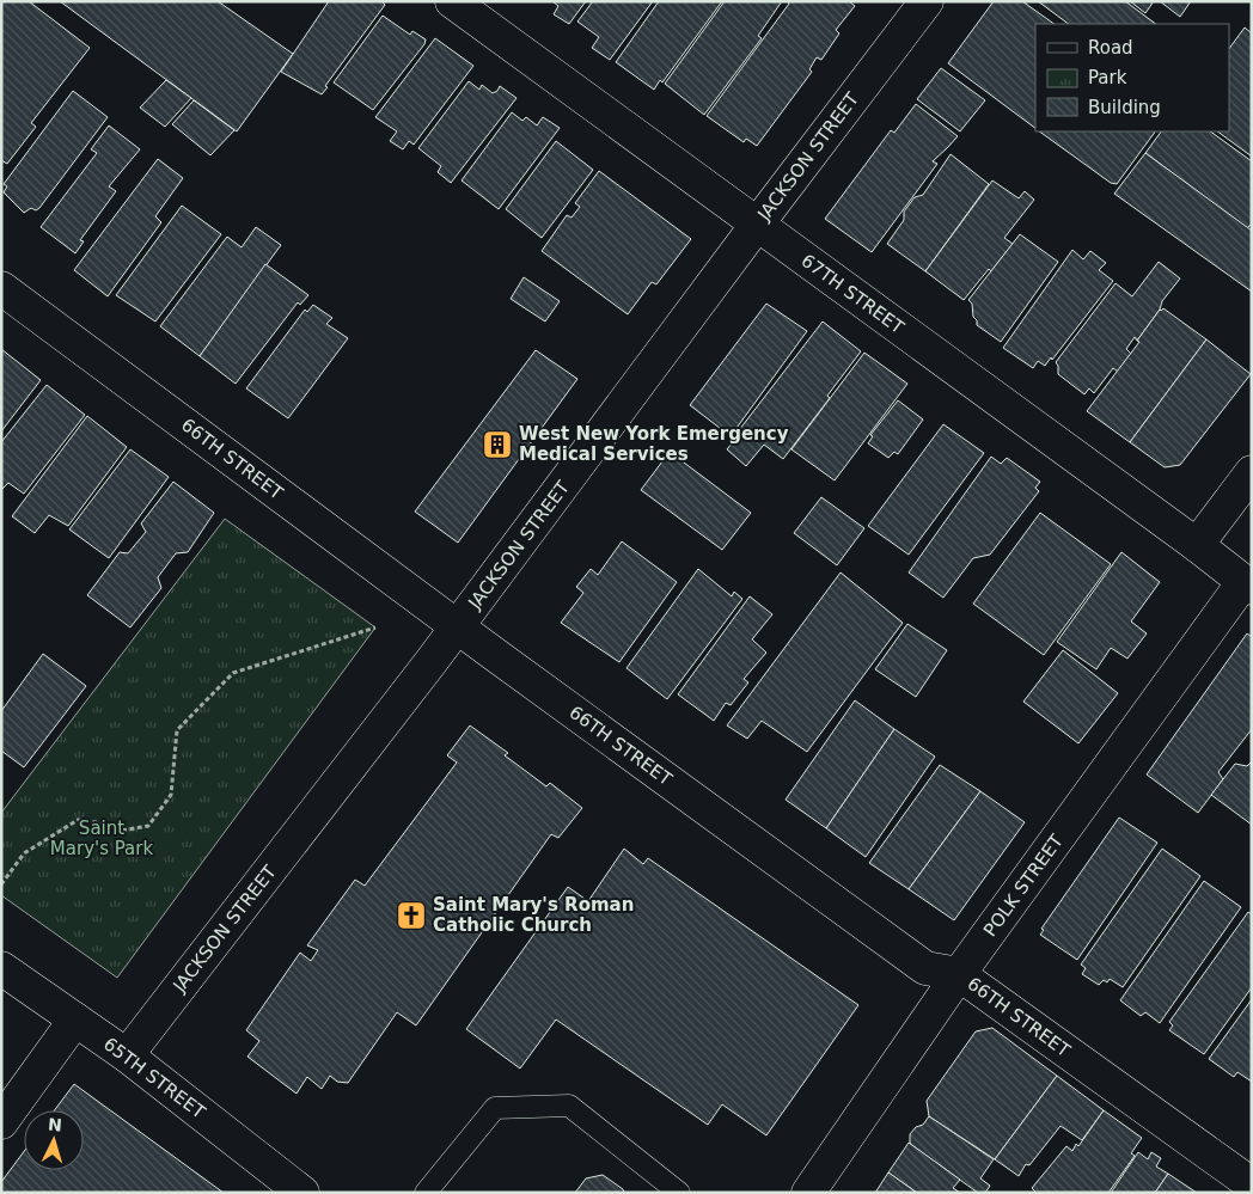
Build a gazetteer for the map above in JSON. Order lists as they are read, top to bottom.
{
  "streets": {
    "street": [
      "JACKSON STREET",
      "67TH STREET",
      "66TH STREET",
      "POLK STREET",
      "65TH STREET"
    ]
  },
  "crossings": [
    ["JACKSON STREET", "67TH STREET"],
    ["JACKSON STREET", "66TH STREET"],
    ["JACKSON STREET", "65TH STREET"],
    ["67TH STREET", "POLK STREET"],
    ["66TH STREET", "POLK STREET"]
  ],
  "parks": ["Saint Mary's Park"],
  "places": {
    "building": ["West New York Emergency Medical Services"],
    "church": ["Saint Mary's Roman Catholic Church"]
  },
  "legend": ["Road", "Park", "Building"],
  "north": "top"
}
